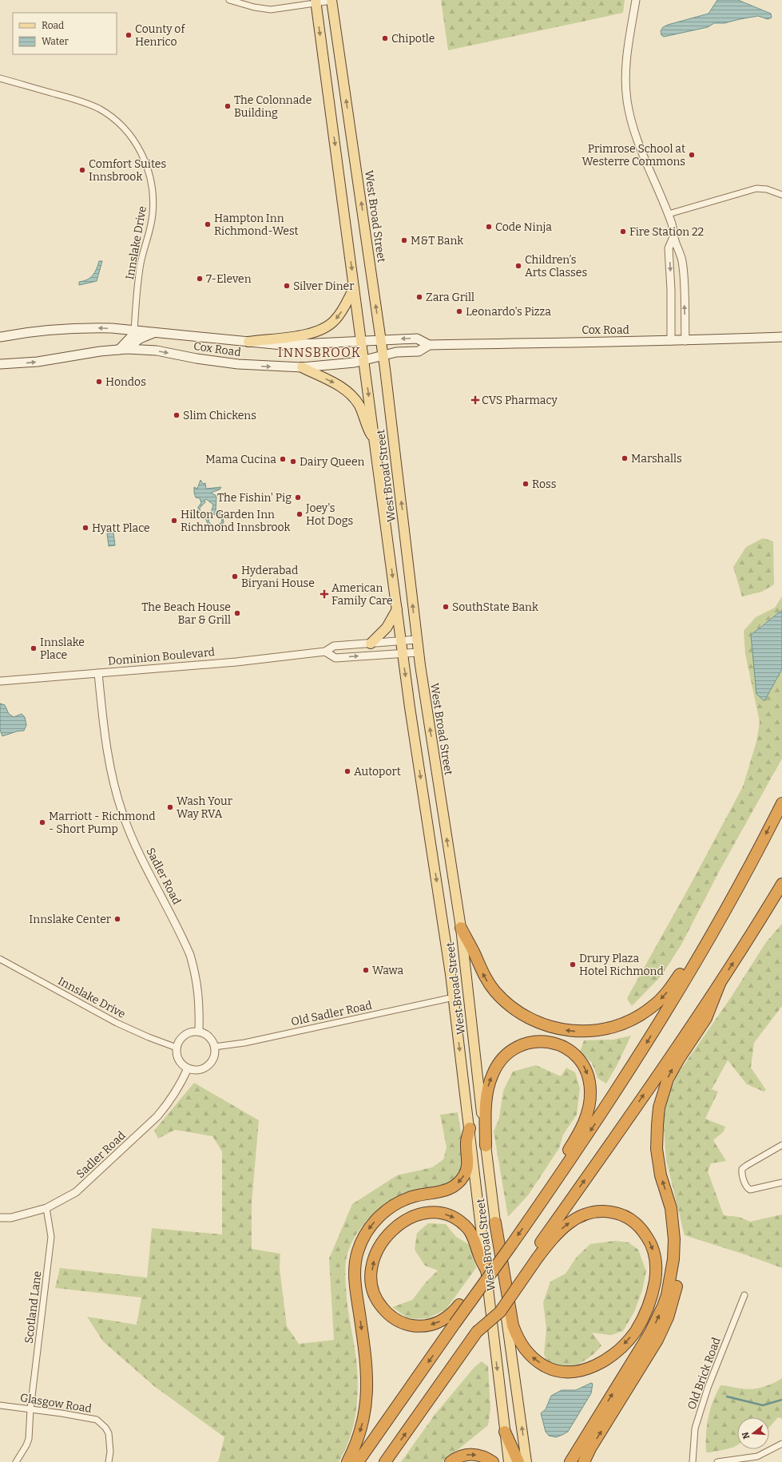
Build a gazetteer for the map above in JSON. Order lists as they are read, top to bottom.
{
  "streets": {
    "main road": ["West Broad Street", "Cox Road"],
    "street": [
      "Innslake Drive",
      "Dominion Boulevard",
      "Sadler Road",
      "Old Sadler Road",
      "Scotland Lane",
      "Old Brick Road",
      "Glasgow Road"
    ]
  },
  "crossings": [
    ["West Broad Street", "Cox Road"],
    ["West Broad Street", "Dominion Boulevard"],
    ["West Broad Street", "Old Sadler Road"],
    ["Innslake Drive", "Cox Road"],
    ["Innslake Drive", "Sadler Road"],
    ["Innslake Drive", "Old Sadler Road"],
    ["Dominion Boulevard", "Sadler Road"],
    ["Sadler Road", "Old Sadler Road"],
    ["Sadler Road", "Scotland Lane"],
    ["Scotland Lane", "Glasgow Road"]
  ],
  "districts": ["INNSBROOK"],
  "places": {
    "other": [
      "County of Henrico",
      "Chipotle",
      "The Colonnade Building",
      "Primrose School at Westerre Commons",
      "Comfort Suites Innsbrook",
      "Hampton Inn Richmond-West",
      "Code Ninja",
      "Fire Station 22",
      "M&T Bank",
      "Children’s Arts Classes",
      "7-Eleven",
      "Silver Diner",
      "Zara Grill",
      "Leonardo's Pizza",
      "Hondos",
      "Slim Chickens",
      "Marshalls",
      "Mama Cucina",
      "Dairy Queen",
      "Ross",
      "The Fishin' Pig",
      "Joey's Hot Dogs",
      "Hilton Garden Inn Richmond Innsbrook",
      "Hyatt Place",
      "Hyderabad Biryani House",
      "SouthState Bank",
      "The Beach House Bar & Grill",
      "Innslake Place",
      "Autoport",
      "Wash Your Way RVA",
      "Marriott - Richmond - Short Pump",
      "Innslake Center",
      "Drury Plaza Hotel Richmond",
      "Wawa"
    ],
    "health": ["CVS Pharmacy", "American Family Care"]
  },
  "legend": ["Road", "Water"],
  "north": "left"
}
